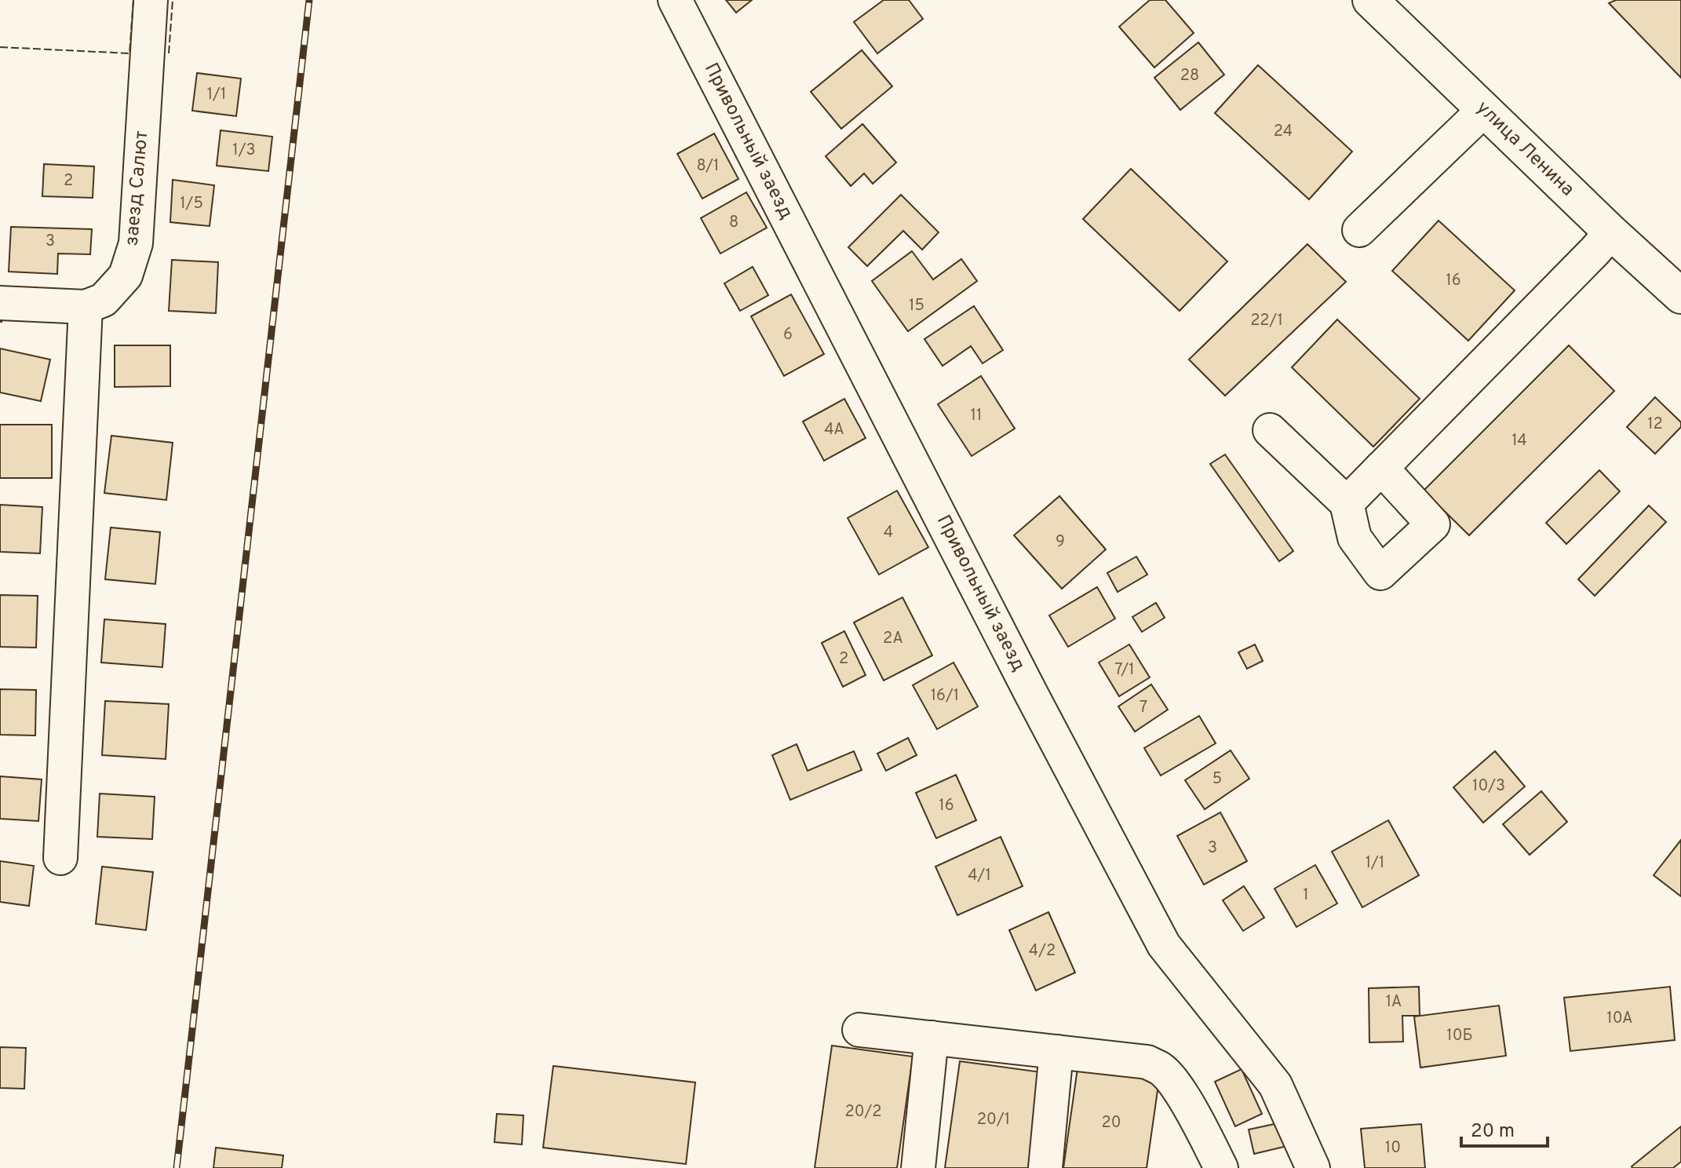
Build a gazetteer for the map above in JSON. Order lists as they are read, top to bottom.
{
  "streets": {
    "main road": ["улица Ленина"],
    "street": ["Привольный заезд", "заезд Салют"]
  },
  "house_numbers": [
    "28",
    "1/1",
    "24",
    "1/3",
    "8/1",
    "2",
    "1/5",
    "8",
    "3",
    "16",
    "15",
    "22/1",
    "6",
    "11",
    "12",
    "4А",
    "14",
    "4",
    "9",
    "2А",
    "2",
    "7/1",
    "16/1",
    "7",
    "5",
    "10/3",
    "16",
    "3",
    "1/1",
    "4/1",
    "1",
    "4/2",
    "1А",
    "10А",
    "10Б",
    "20/2",
    "20/1",
    "20",
    "10"
  ],
  "scale_bar": "20 m"
}
